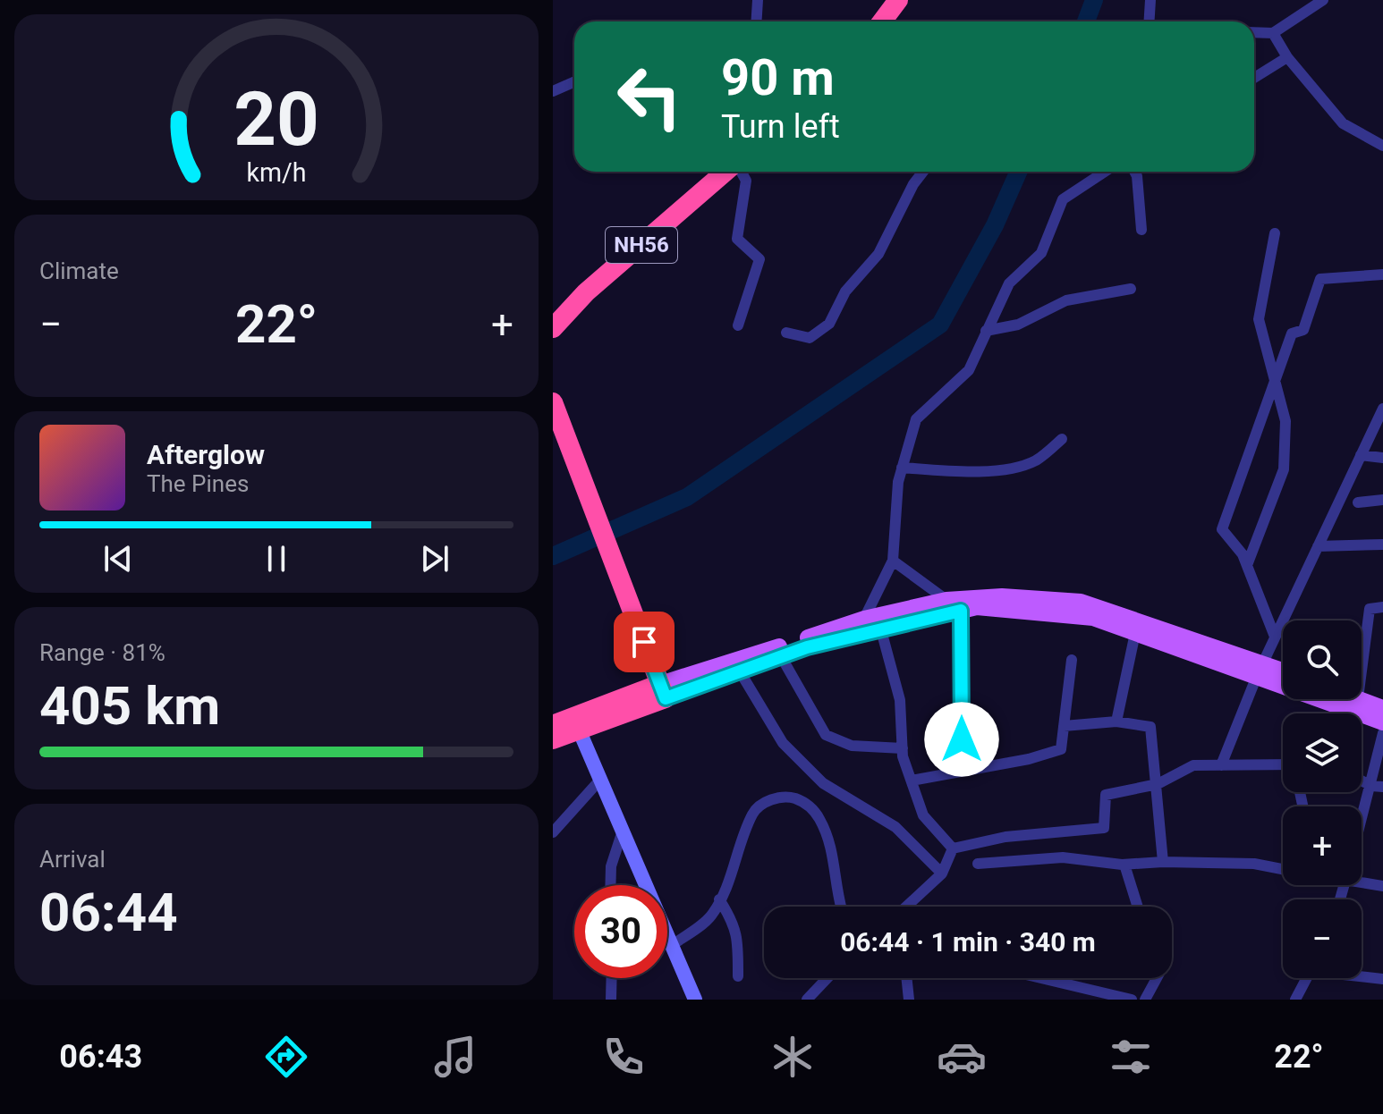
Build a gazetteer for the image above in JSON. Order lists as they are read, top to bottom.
{
  "streets": {
    "highway": ["NH56"]
  },
  "page": {
    "turn": ["90 m", "Turn left"],
    "tile": [
      "Climate",
      ["Range · 81%", "405 km"],
      ["Arrival", "06:44"]
    ],
    "heat": ["−", "22°", "+"],
    "song": ["Afterglow", "The Pines"],
    "map_buttons": ["+", "−"],
    "limit": "30",
    "trip": "06:44 · 1 min · 340 m",
    "tabs": ["06:43", "22°"],
    "gauge": ["20", "km/h"]
  }
}
